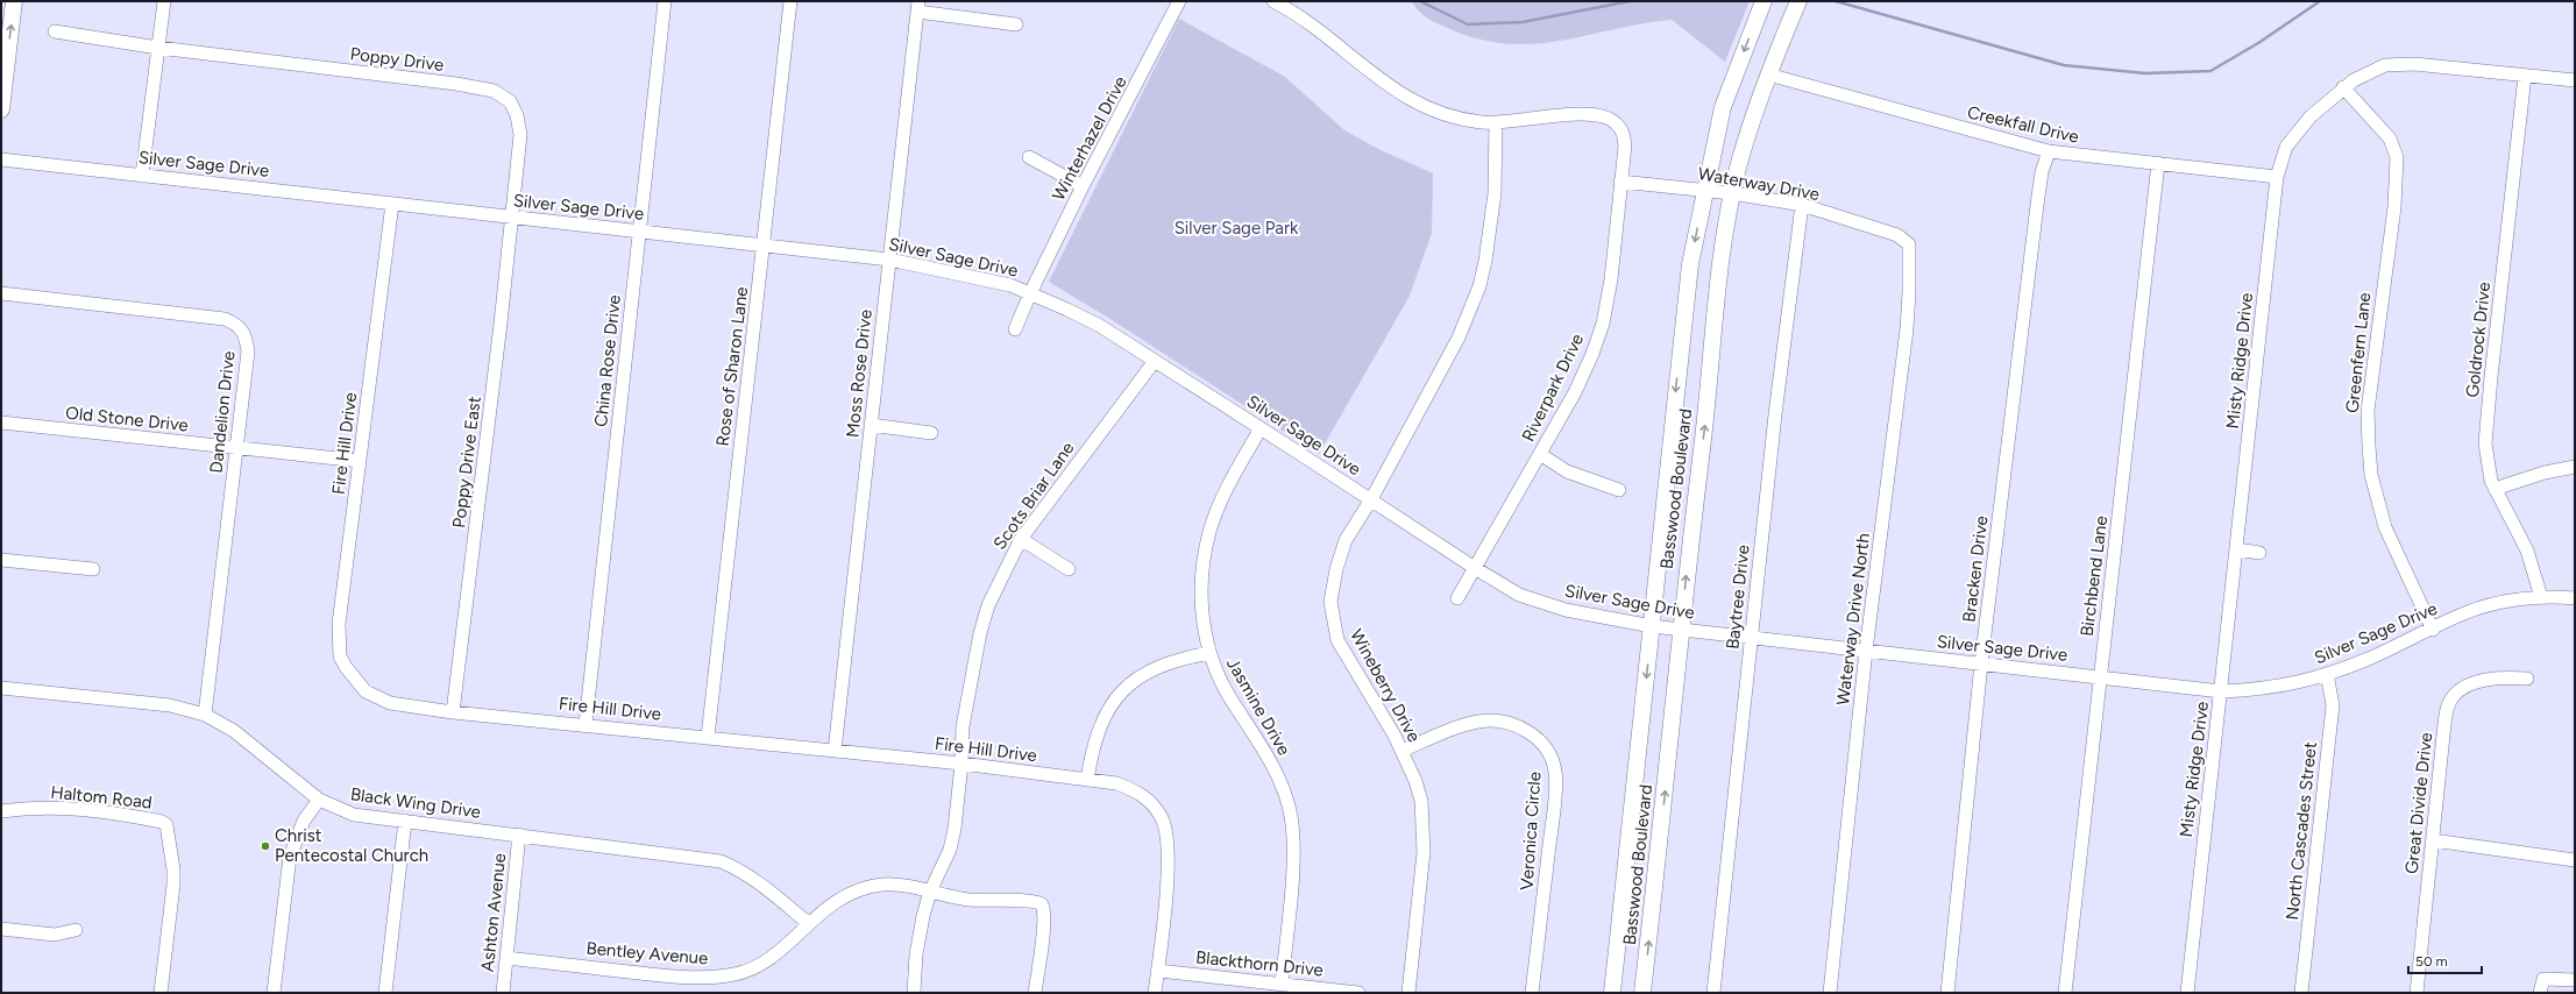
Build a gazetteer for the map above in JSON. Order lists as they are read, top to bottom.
{
  "streets": {
    "main road": ["Basswood Boulevard"],
    "street": [
      "Poppy Drive",
      "Creekfall Drive",
      "Winterhazel Drive",
      "Silver Sage Drive",
      "Waterway Drive",
      "Goldrock Drive",
      "Greenfern Lane",
      "China Rose Drive",
      "Misty Ridge Drive",
      "Rose of Sharon Lane",
      "Moss Rose Drive",
      "Riverpark Drive",
      "Dandelion Drive",
      "Old Stone Drive",
      "Fire Hill Drive",
      "Poppy Drive East",
      "Scots Briar Lane",
      "Bracken Drive",
      "Birchbend Lane",
      "Baytree Drive",
      "Waterway Drive North",
      "Wineberry Drive",
      "Jasmine Drive",
      "Haltom Road",
      "Black Wing Drive",
      "Great Divide Drive",
      "Veronica Circle",
      "North Cascades Street",
      "Ashton Avenue",
      "Bentley Avenue",
      "Blackthorn Drive"
    ]
  },
  "crossings": [
    ["Poppy Drive", "Silver Sage Drive"],
    ["Poppy Drive", "Poppy Drive East"],
    ["Creekfall Drive", "Misty Ridge Drive"],
    ["Creekfall Drive", "Basswood Boulevard"],
    ["Creekfall Drive", "Bracken Drive"],
    ["Creekfall Drive", "Birchbend Lane"],
    ["Winterhazel Drive", "Silver Sage Drive"],
    ["Silver Sage Drive", "Goldrock Drive"],
    ["Silver Sage Drive", "Greenfern Lane"],
    ["Silver Sage Drive", "China Rose Drive"],
    ["Silver Sage Drive", "Misty Ridge Drive"],
    ["Silver Sage Drive", "Rose of Sharon Lane"],
    ["Silver Sage Drive", "Moss Rose Drive"],
    ["Silver Sage Drive", "Riverpark Drive"],
    ["Silver Sage Drive", "Fire Hill Drive"],
    ["Silver Sage Drive", "Poppy Drive East"],
    ["Silver Sage Drive", "Basswood Boulevard"],
    ["Silver Sage Drive", "Scots Briar Lane"],
    ["Silver Sage Drive", "Bracken Drive"],
    ["Silver Sage Drive", "Birchbend Lane"],
    ["Silver Sage Drive", "Baytree Drive"],
    ["Silver Sage Drive", "Waterway Drive North"],
    ["Silver Sage Drive", "Wineberry Drive"],
    ["Silver Sage Drive", "Jasmine Drive"],
    ["Silver Sage Drive", "North Cascades Street"],
    ["Waterway Drive", "Riverpark Drive"],
    ["Waterway Drive", "Basswood Boulevard"],
    ["Waterway Drive", "Baytree Drive"],
    ["Waterway Drive", "Waterway Drive North"],
    ["Goldrock Drive", "Misty Ridge Drive"],
    ["Greenfern Lane", "Misty Ridge Drive"],
    ["China Rose Drive", "Fire Hill Drive"],
    ["Rose of Sharon Lane", "Fire Hill Drive"],
    ["Moss Rose Drive", "Fire Hill Drive"],
    ["Riverpark Drive", "Wineberry Drive"],
    ["Dandelion Drive", "Old Stone Drive"],
    ["Dandelion Drive", "Black Wing Drive"],
    ["Old Stone Drive", "Fire Hill Drive"],
    ["Fire Hill Drive", "Poppy Drive East"],
    ["Fire Hill Drive", "Scots Briar Lane"],
    ["Fire Hill Drive", "Blackthorn Drive"],
    ["Scots Briar Lane", "Bentley Avenue"],
    ["Wineberry Drive", "Veronica Circle"],
    ["Jasmine Drive", "Blackthorn Drive"],
    ["Black Wing Drive", "Ashton Avenue"],
    ["Black Wing Drive", "Bentley Avenue"],
    ["Ashton Avenue", "Bentley Avenue"]
  ],
  "parks": ["Silver Sage Park"],
  "places": ["Christ Pentecostal Church"],
  "scale_bar": "50 m"
}
